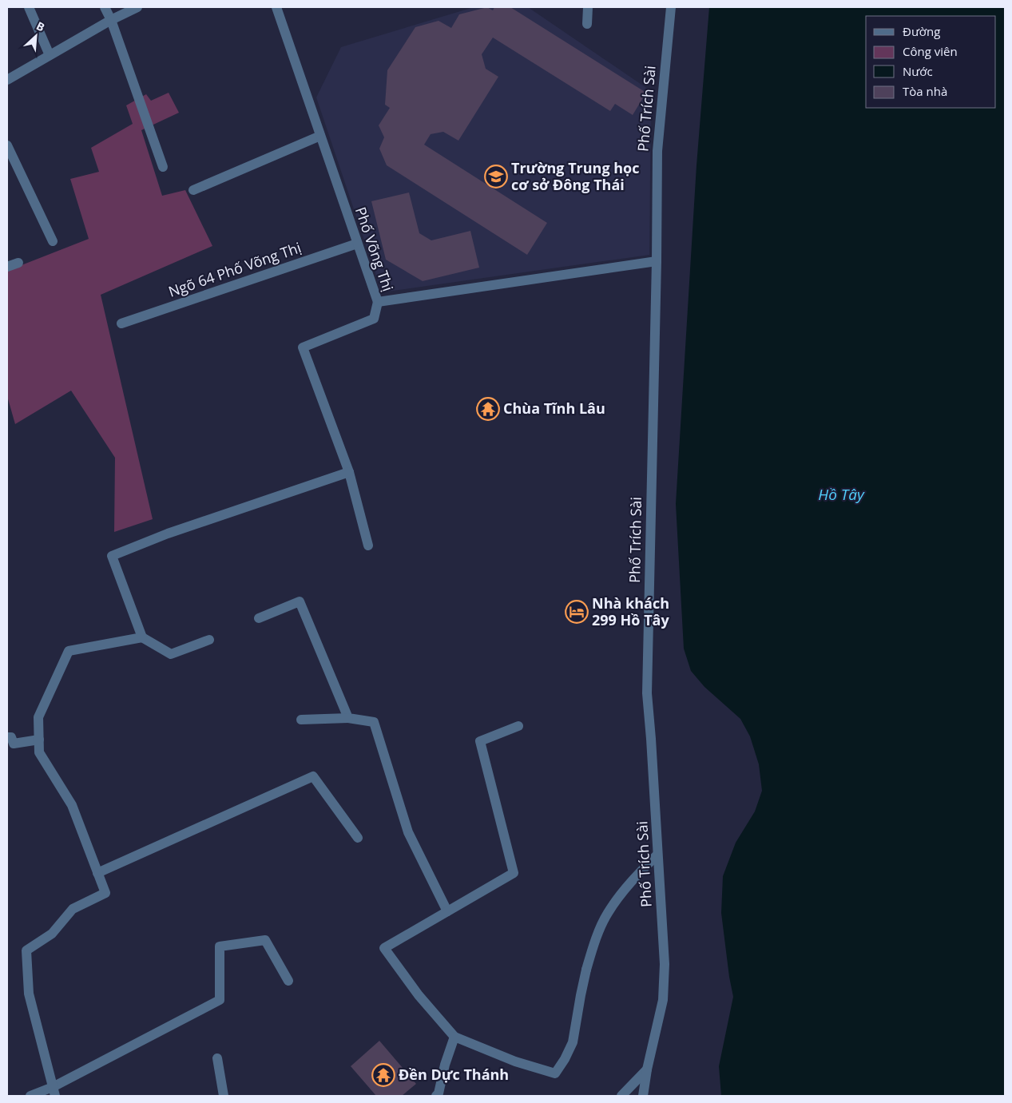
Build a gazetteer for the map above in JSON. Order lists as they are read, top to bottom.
{
  "streets": {
    "street": ["Phố Trích Sài", "Phố Võng Thị", "Ngõ 64 Phố Võng Thị"]
  },
  "crossings": [
    ["Phố Trích Sài", "Phố Võng Thị"],
    ["Phố Võng Thị", "Ngõ 64 Phố Võng Thị"]
  ],
  "water": ["Hồ Tây"],
  "places": {
    "school or university": ["Trường Trung học cơ sở Đông Thái"],
    "temple": ["Chùa Tĩnh Lâu", "Đền Dực Thánh"],
    "hotel": ["Nhà khách 299 Hồ Tây"]
  },
  "legend": [
    "Đường",
    "Công viên",
    "Nước",
    "Tòa nhà"
  ],
  "north": "top right"
}
